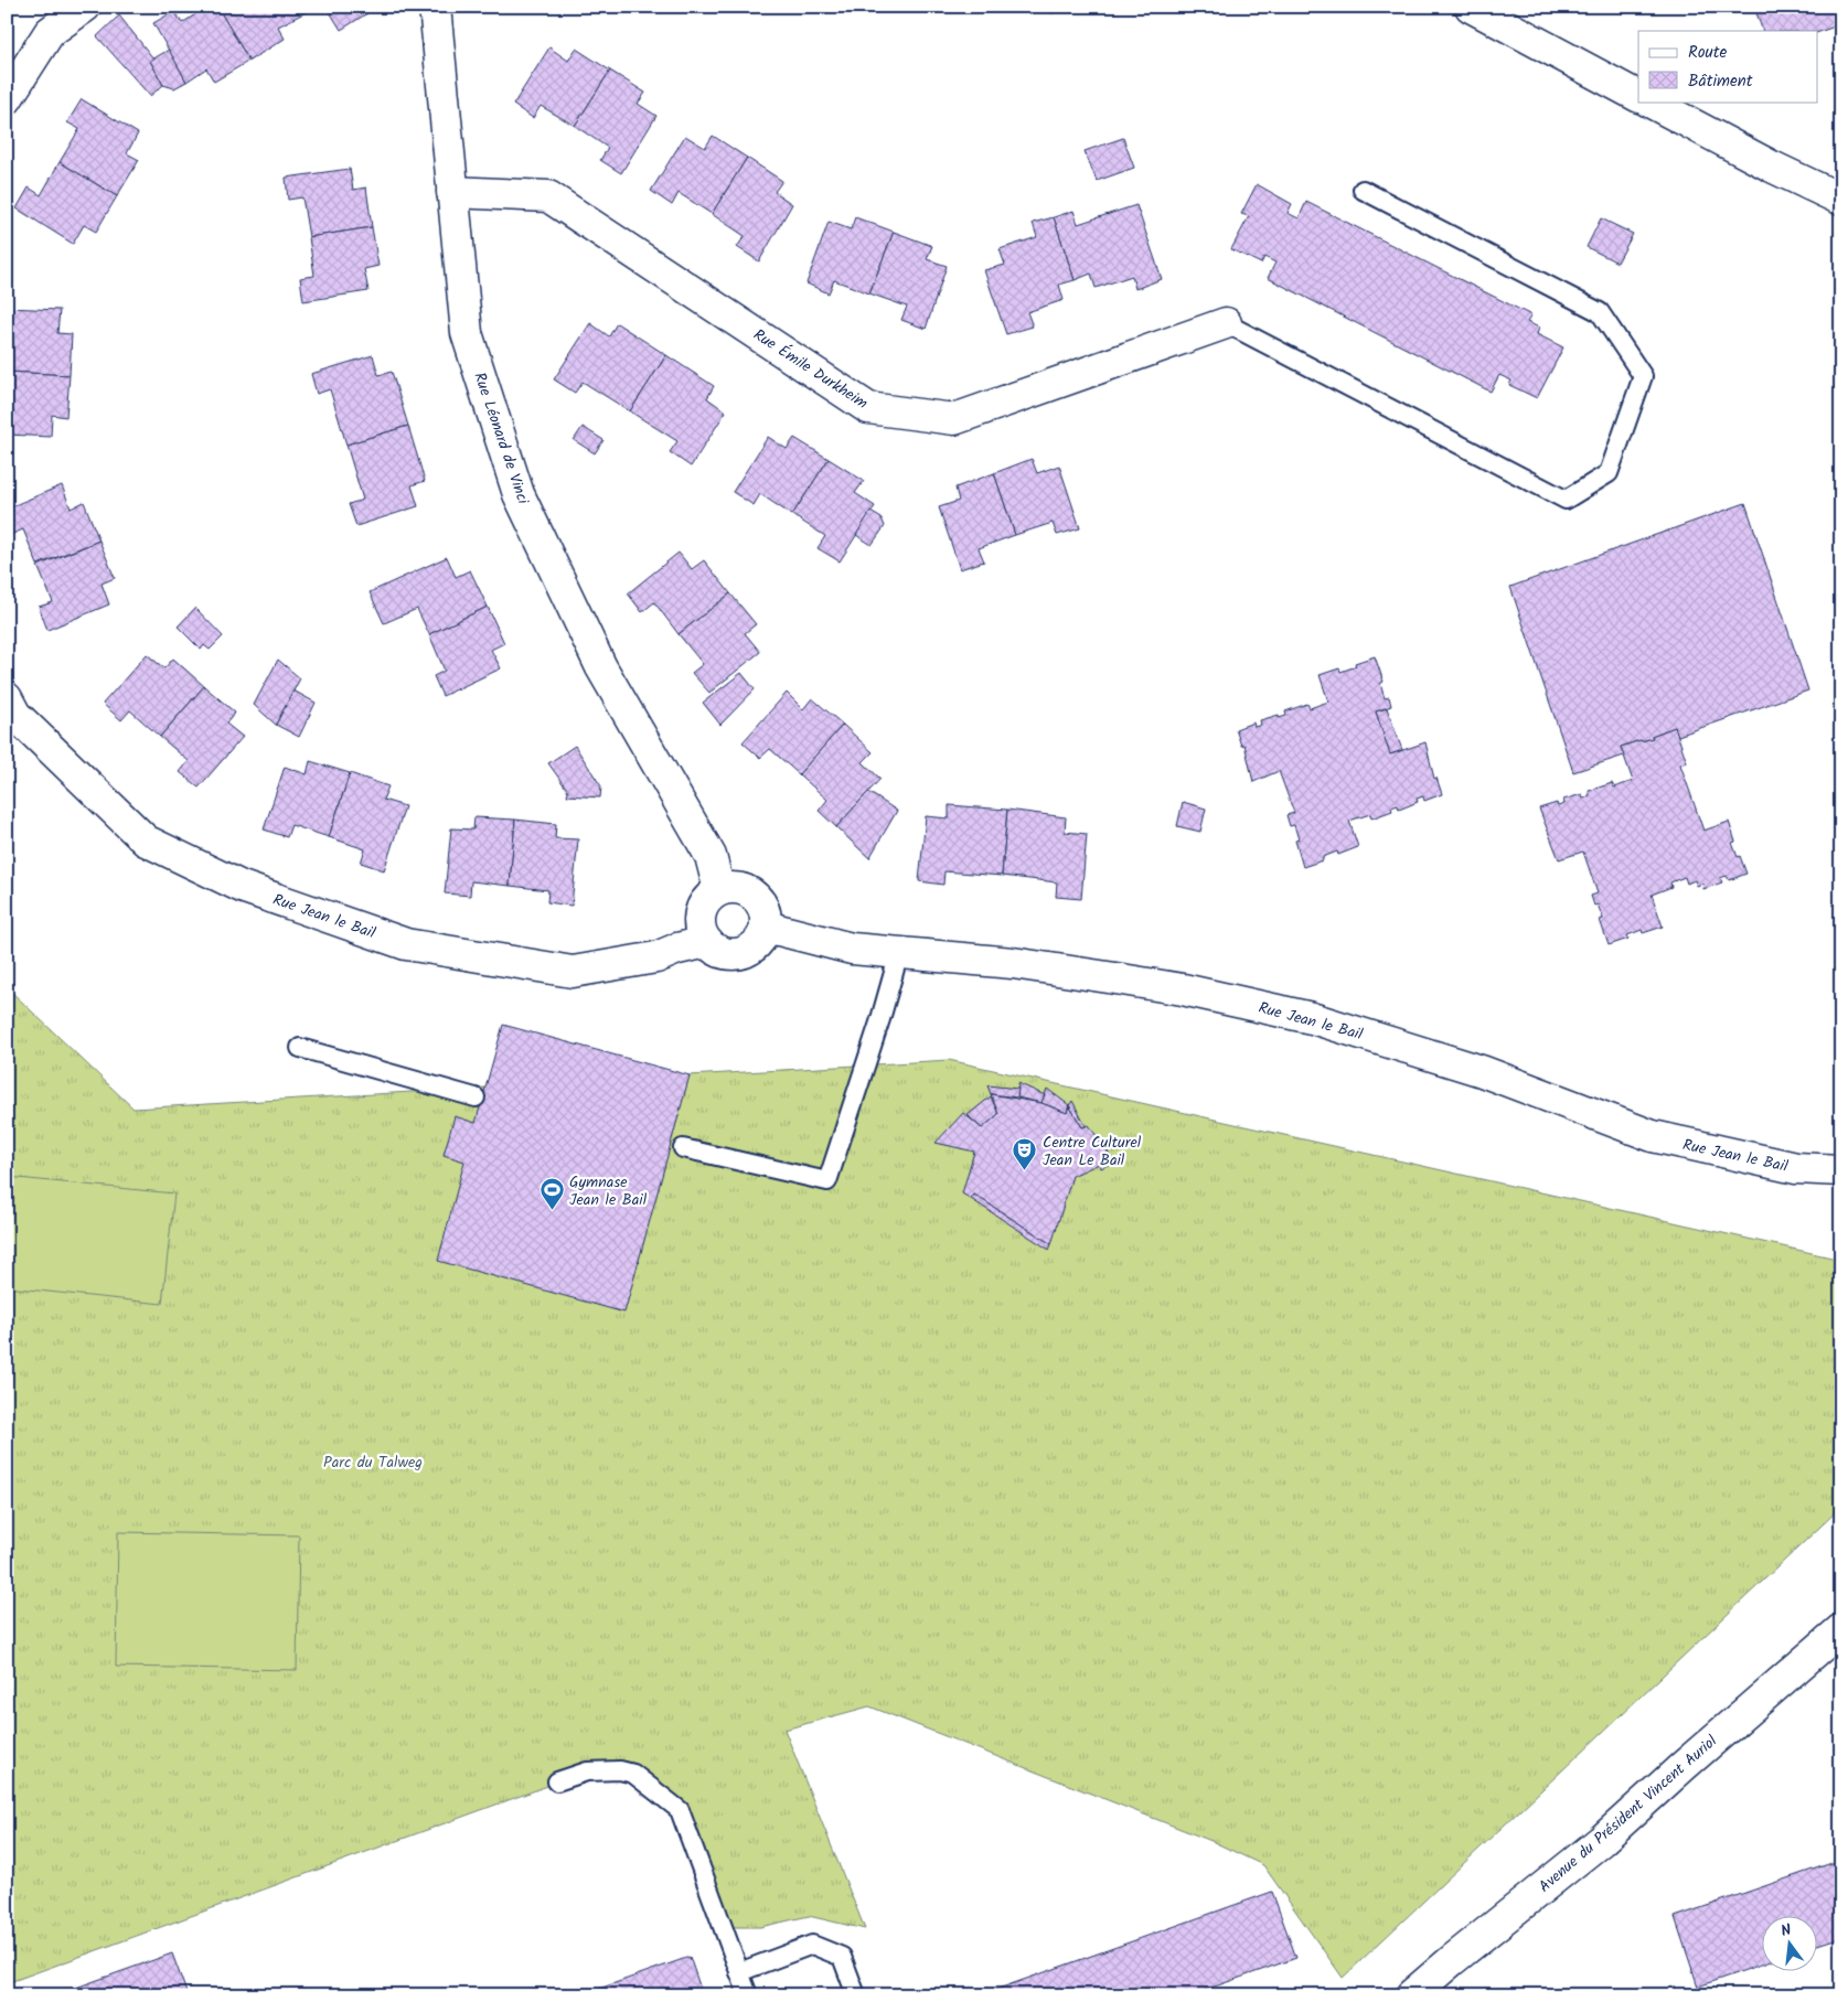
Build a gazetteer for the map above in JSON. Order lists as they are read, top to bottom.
{
  "streets": {
    "street": [
      "Rue Émile Durkheim",
      "Rue Léonard de Vinci",
      "Rue Jean le Bail",
      "Avenue du Président Vincent Auriol"
    ]
  },
  "crossings": [
    ["Rue Émile Durkheim", "Rue Léonard de Vinci"],
    ["Rue Léonard de Vinci", "Rue Jean le Bail"]
  ],
  "parks": ["Parc du Talweg"],
  "places": {
    "theatre": ["Centre Culturel Jean Le Bail"],
    "sports": ["Gymnase Jean le Bail"]
  },
  "legend": ["Route", "Bâtiment"],
  "north": "top"
}
